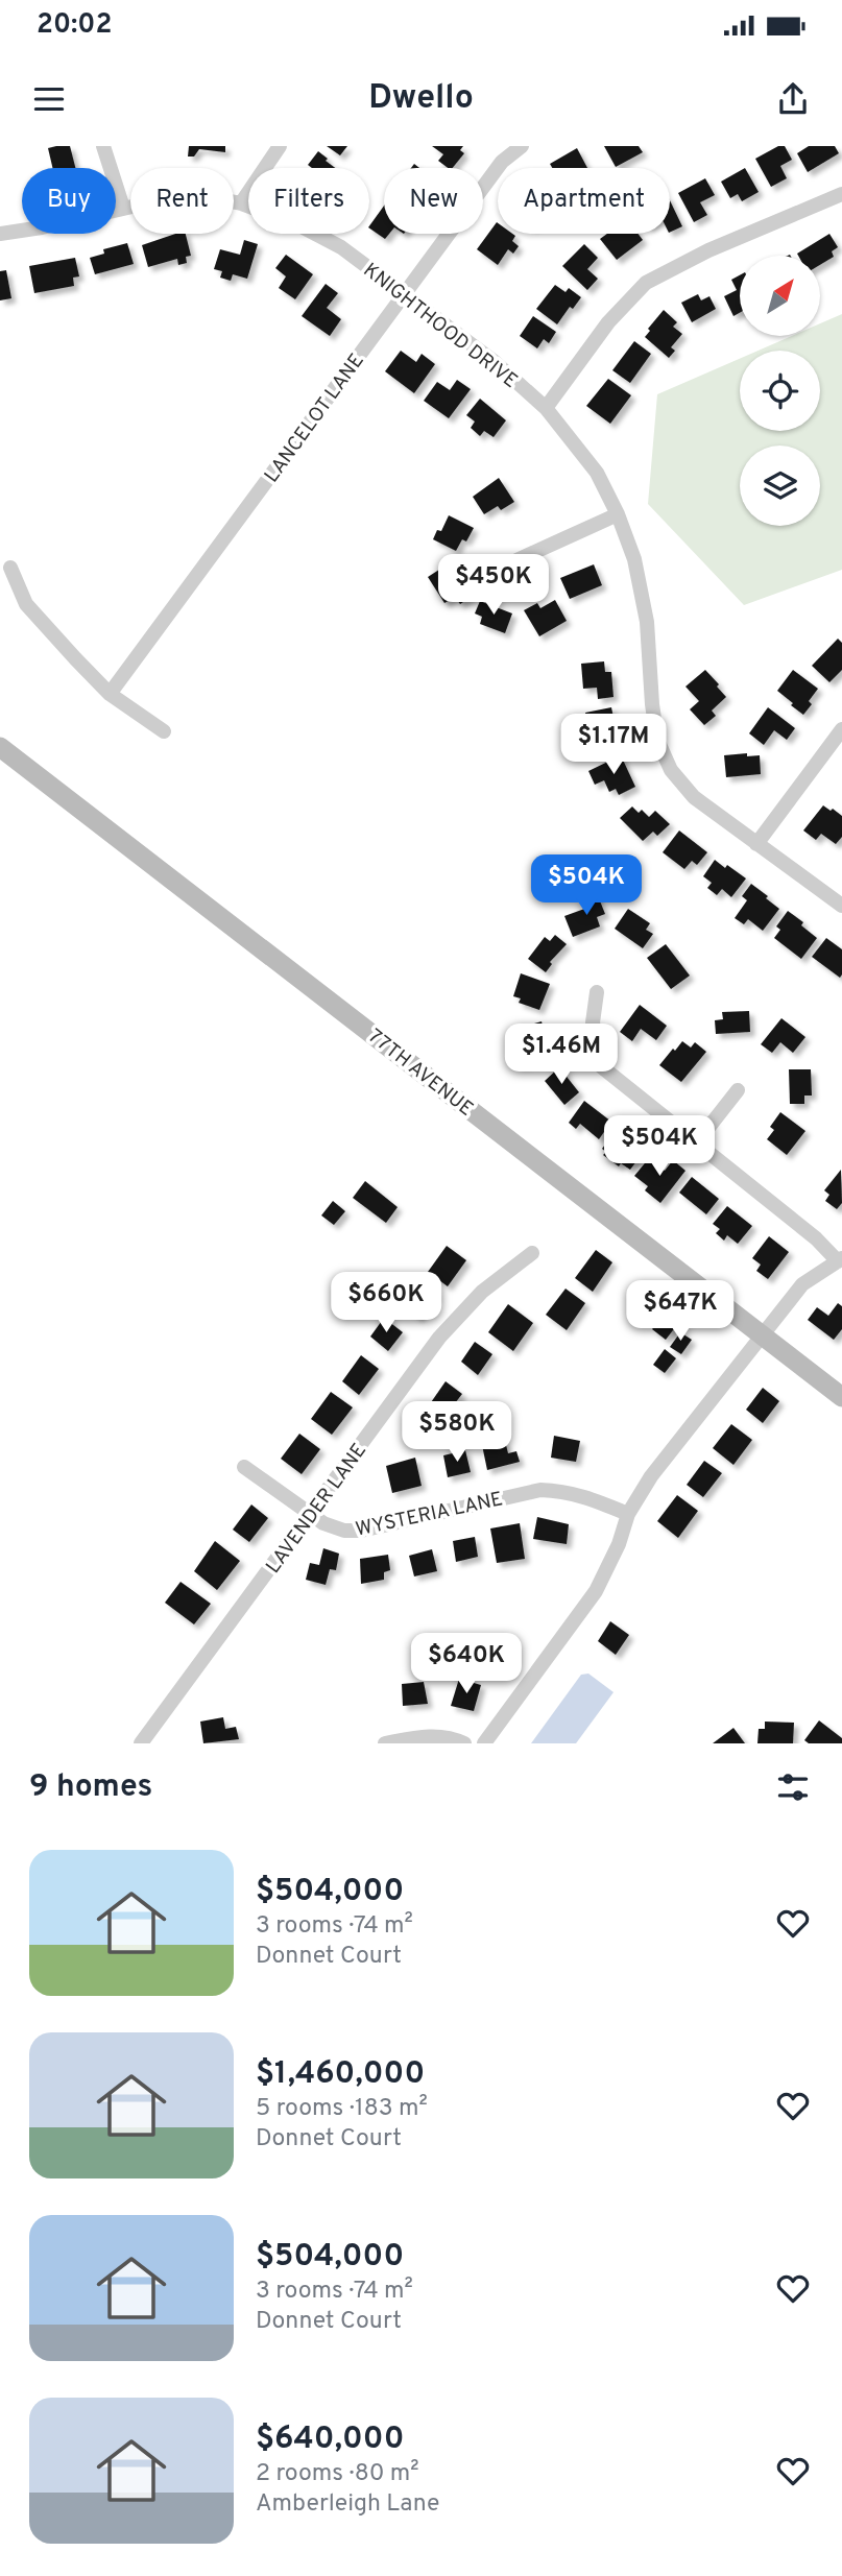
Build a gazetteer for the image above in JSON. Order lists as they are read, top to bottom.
{
  "streets": {
    "street": [
      "KNIGHTHOOD DRIVE",
      "LANCELOT LANE",
      "77TH AVENUE",
      "LAVENDER LANE",
      "WYSTERIA LANE"
    ]
  },
  "crossings": [
    ["KNIGHTHOOD DRIVE", "LANCELOT LANE"],
    ["LAVENDER LANE", "WYSTERIA LANE"]
  ],
  "north": "top right",
  "page": {
    "status": "20:02",
    "header": "Dwello",
    "chip": [
      "Buy",
      "Rent",
      "Filters",
      "New",
      "Apartment"
    ],
    "price": [
      "$450K",
      "$1.17M",
      "$504K",
      "$1.46M",
      "$504K",
      "$660K",
      "$647K",
      "$580K",
      "$640K"
    ],
    "heading": "9 homes",
    "list": [
      {
        "name": "$504,000",
        "note": "3 rooms · 74 m² · Donnet Court"
      },
      {
        "name": "$1,460,000",
        "note": "5 rooms · 183 m² · Donnet Court"
      },
      {
        "name": "$504,000",
        "note": "3 rooms · 74 m² · Donnet Court"
      },
      {
        "name": "$640,000",
        "note": "2 rooms · 80 m² · Amberleigh Lane"
      }
    ]
  }
}
